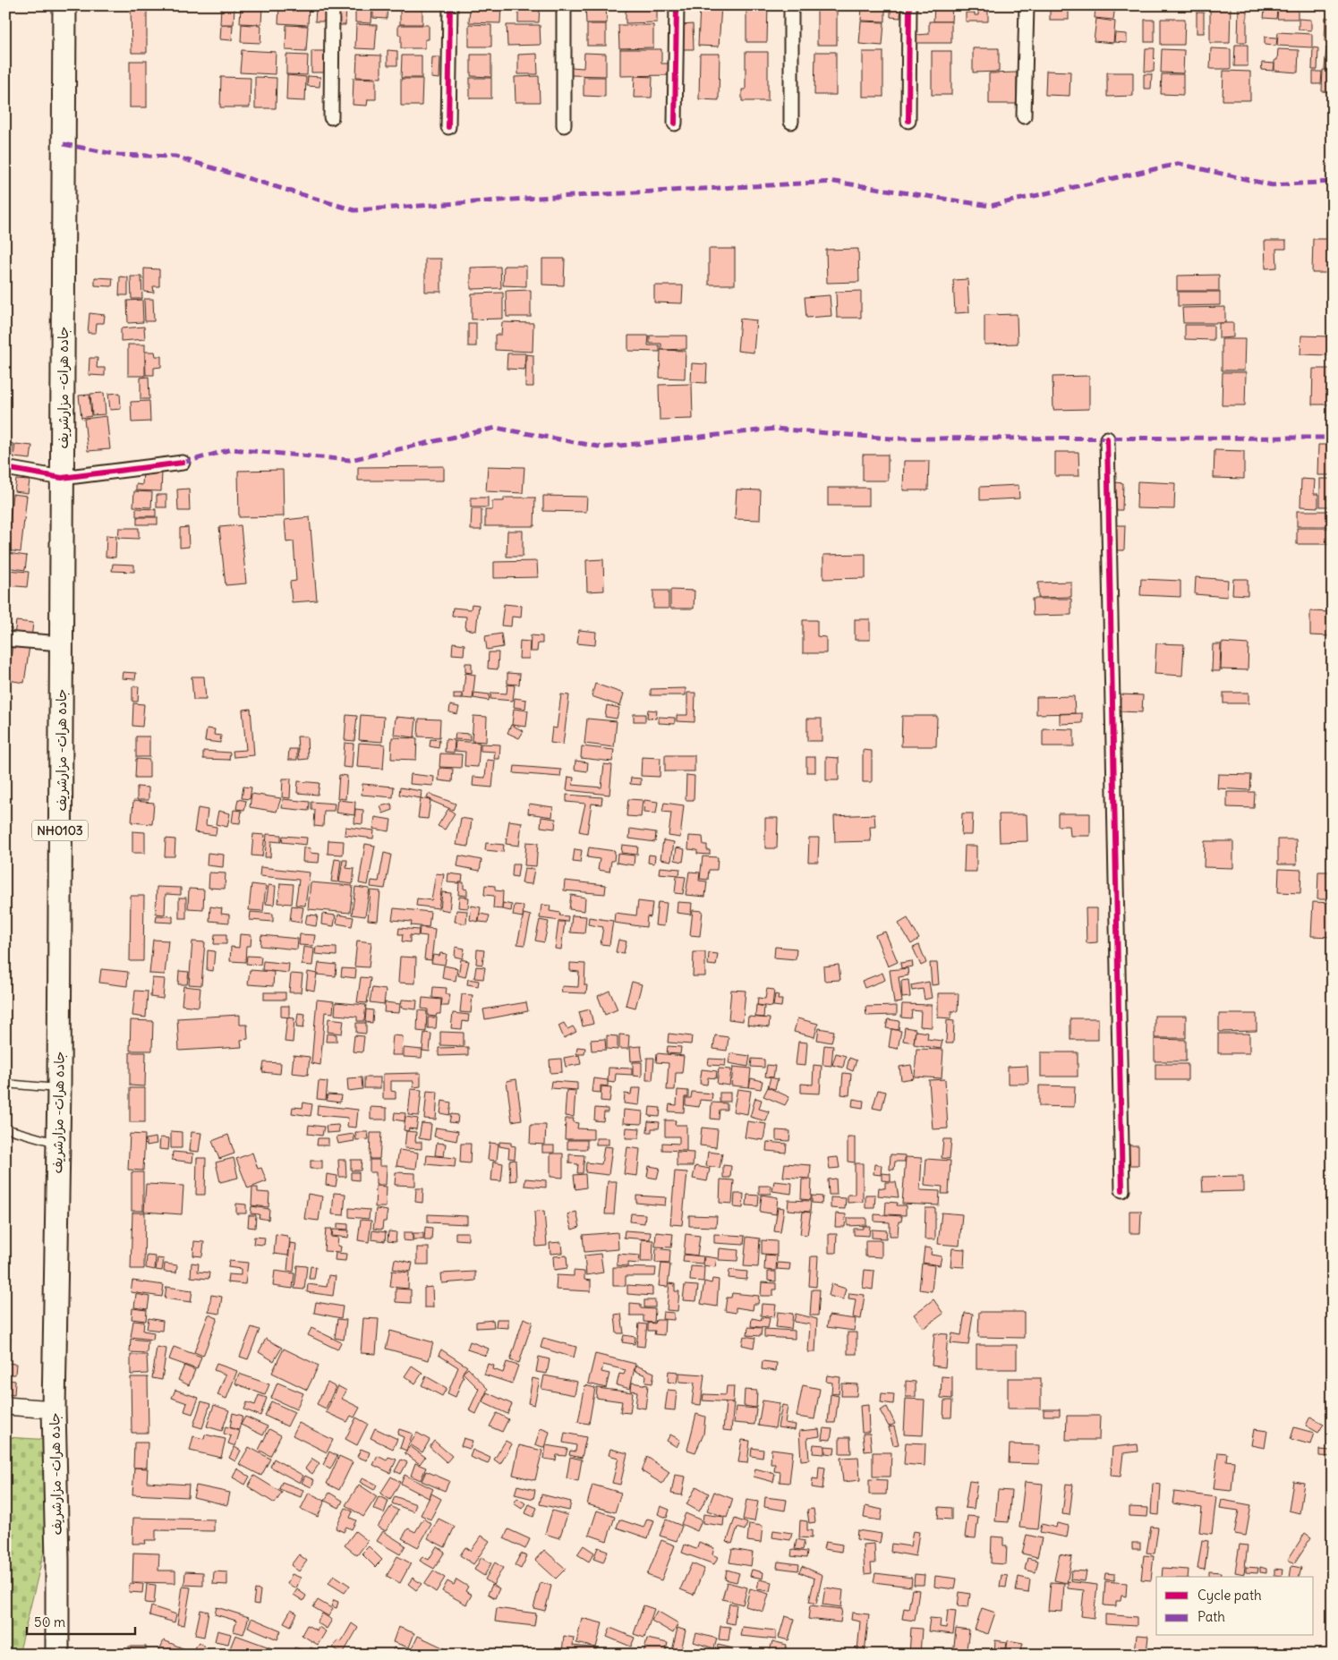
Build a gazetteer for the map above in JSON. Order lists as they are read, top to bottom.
{
  "streets": {
    "highway": ["جاده هرات- مزارشریف", "NH0103"]
  },
  "legend": ["Cycle path", "Path"],
  "scale_bar": "50 m"
}
